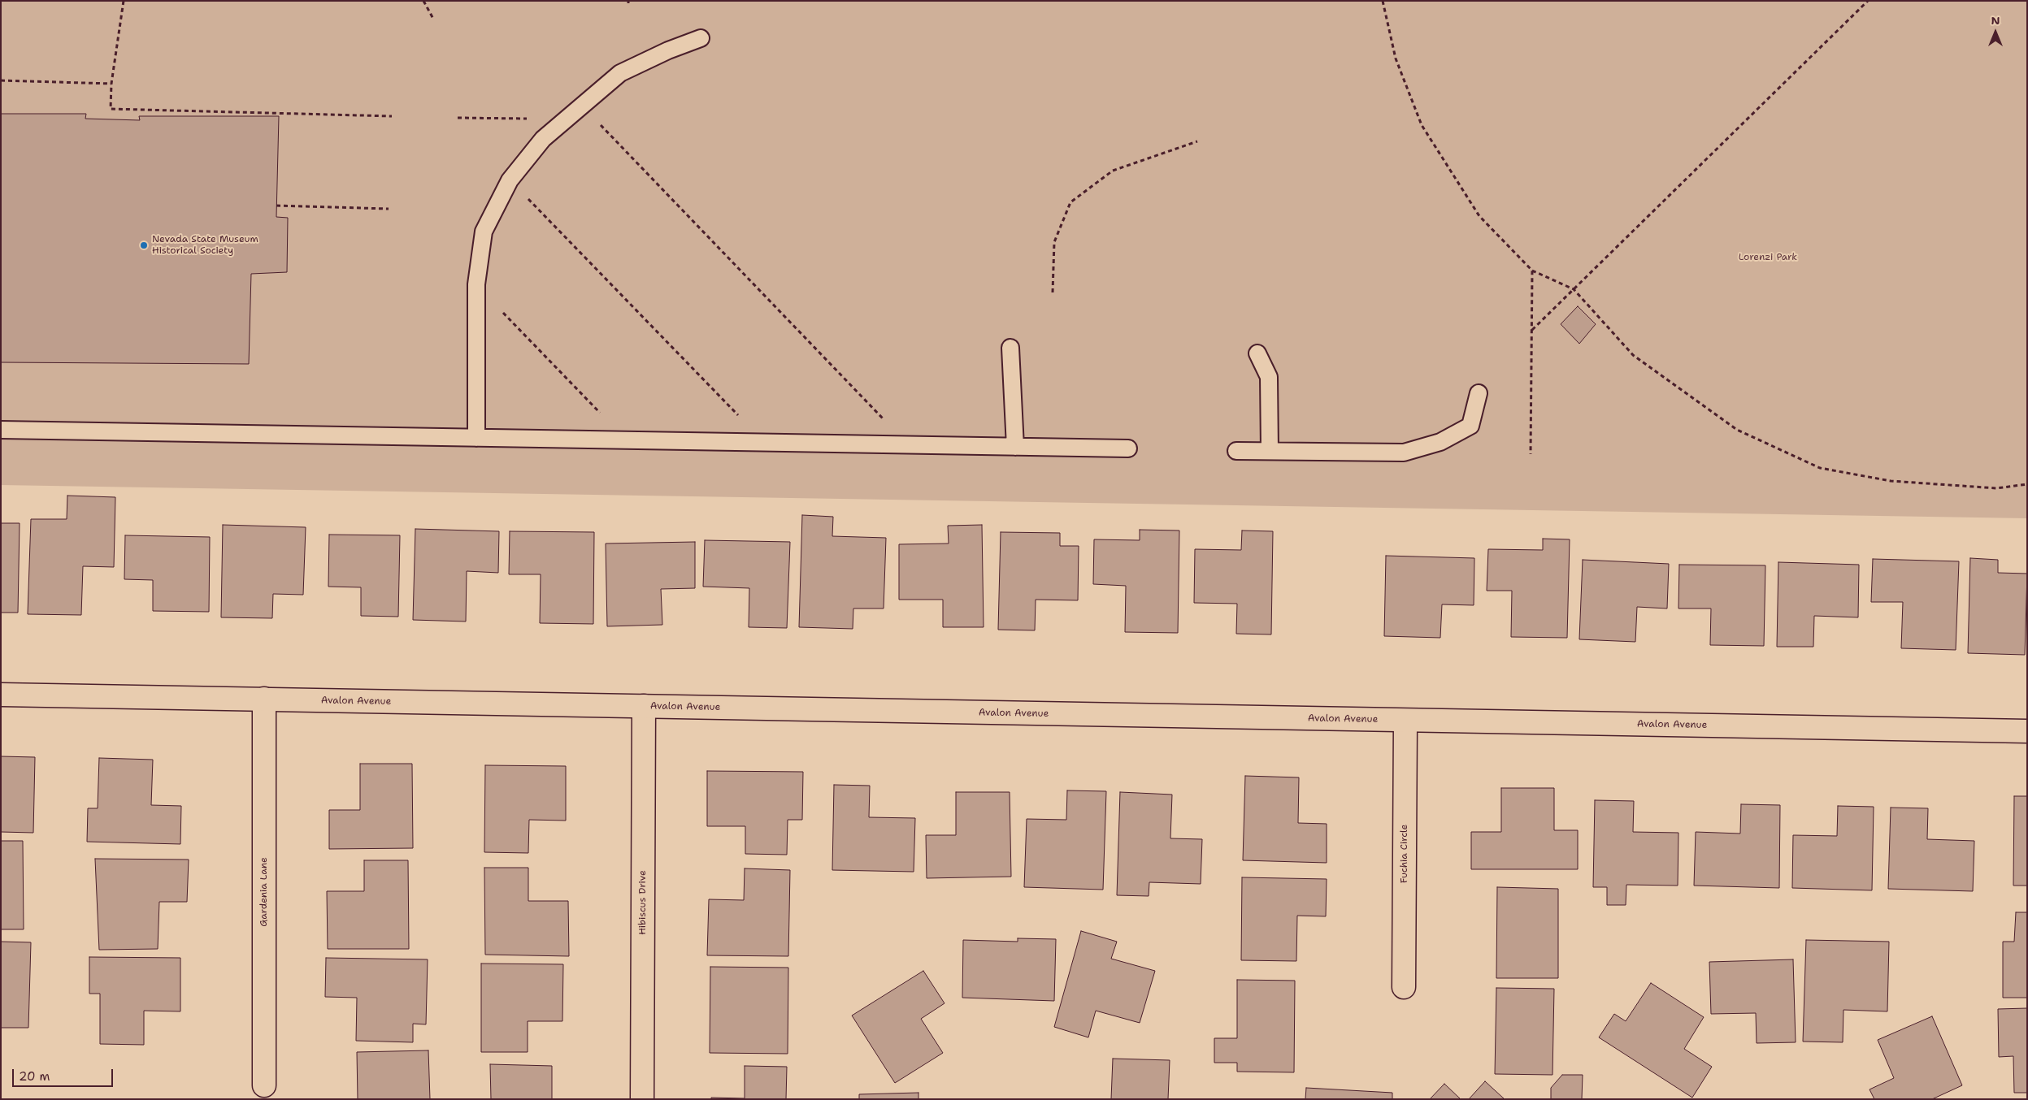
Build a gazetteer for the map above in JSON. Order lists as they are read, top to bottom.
{
  "streets": {
    "street": [
      "Avalon Avenue",
      "Fuchia Circle",
      "Gardenia Lane",
      "Hibiscus Drive"
    ]
  },
  "crossings": [
    ["Avalon Avenue", "Fuchia Circle"],
    ["Avalon Avenue", "Gardenia Lane"],
    ["Avalon Avenue", "Hibiscus Drive"]
  ],
  "parks": ["Lorenzi Park"],
  "places": ["Nevada State Museum Historical Society"],
  "scale_bar": "20 m",
  "north": "top"
}
